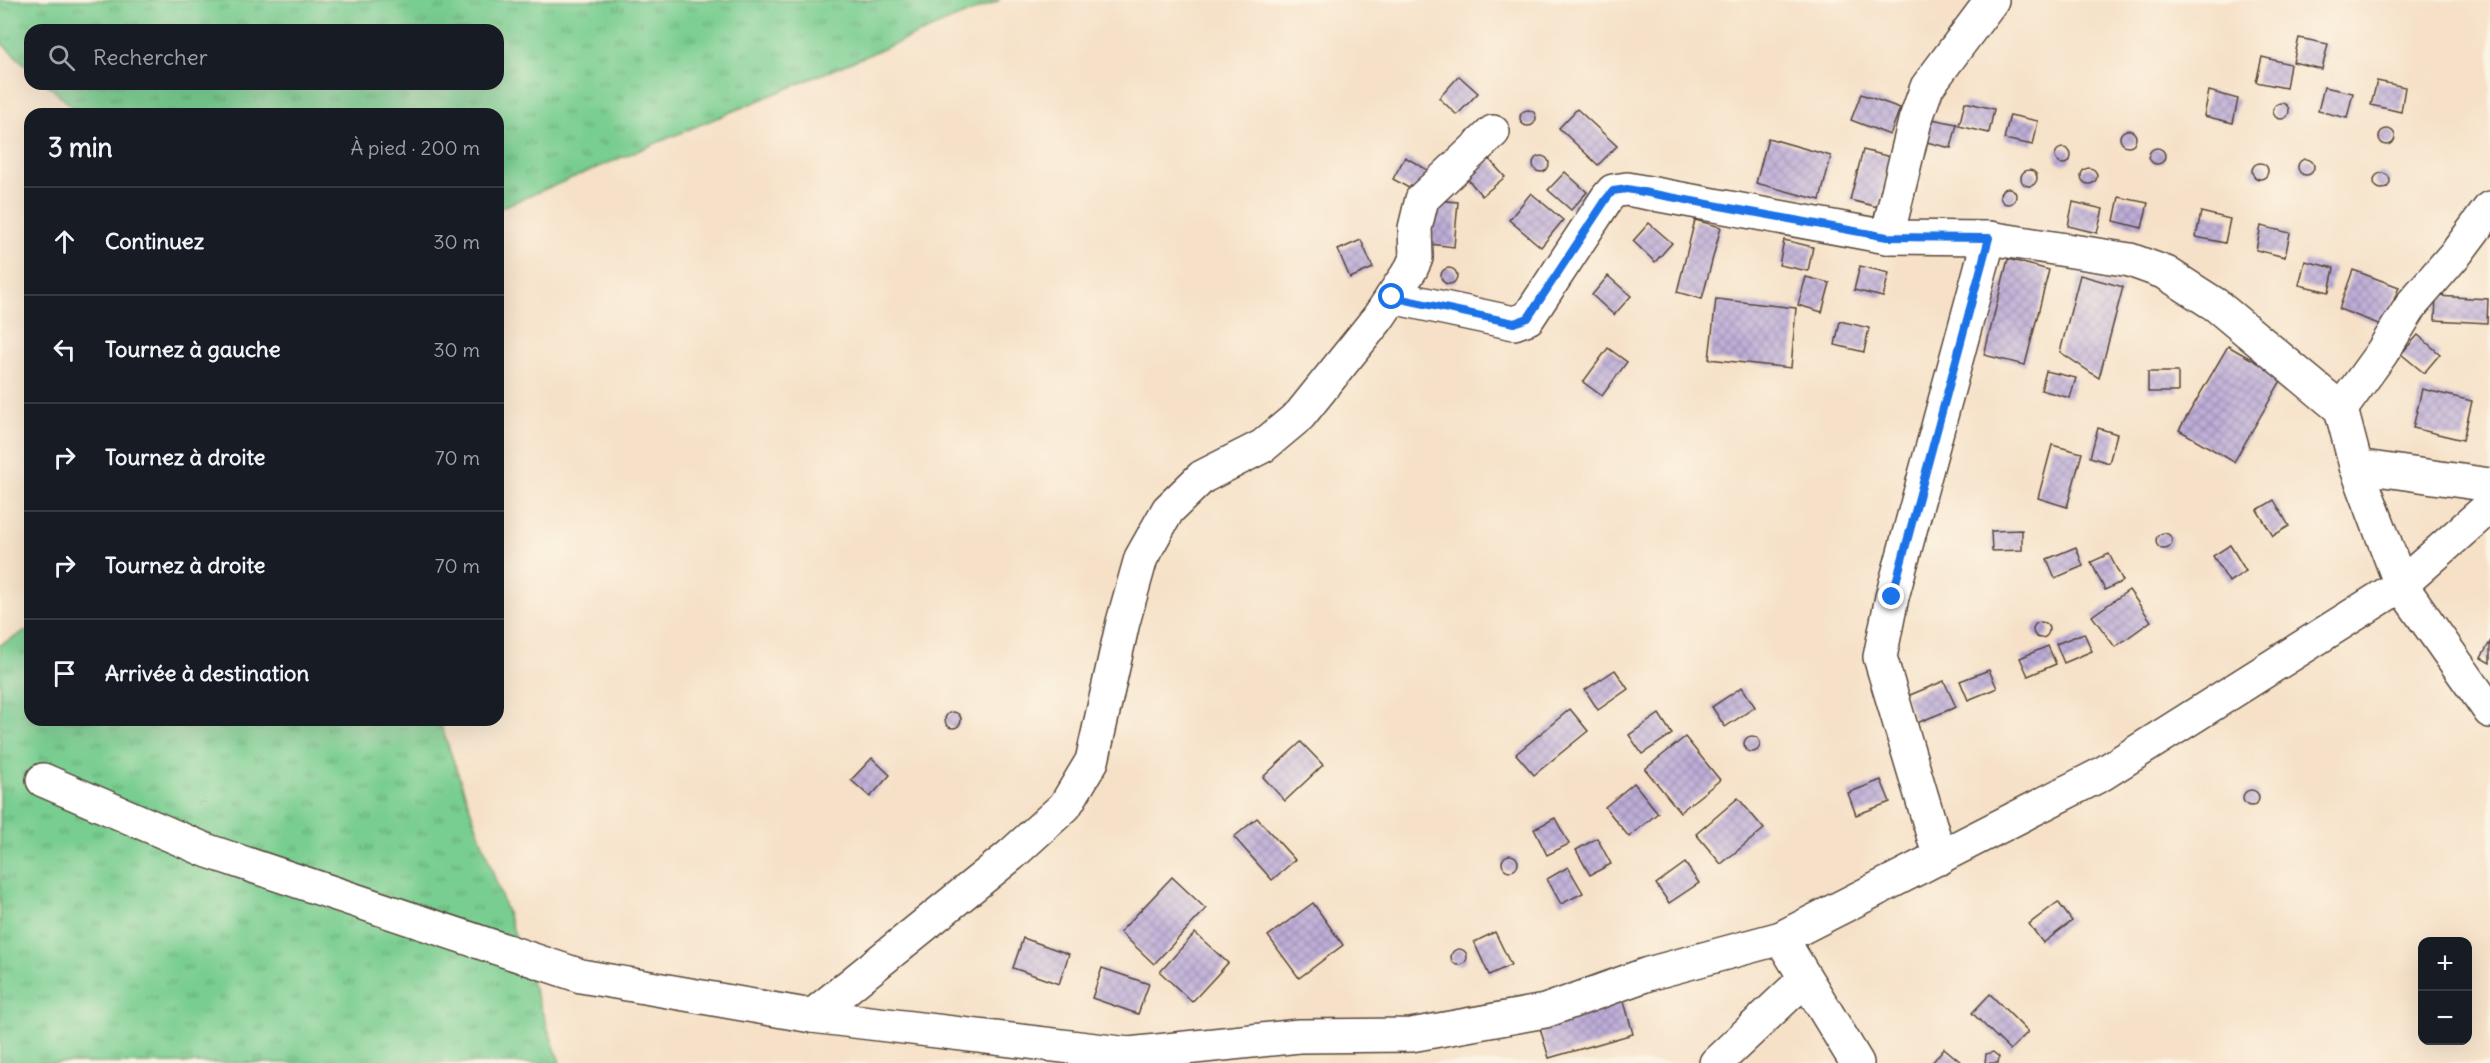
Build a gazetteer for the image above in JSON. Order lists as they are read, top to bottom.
{
  "page": {
    "search": "Rechercher",
    "heading": ["3 min", "À pied · 200 m"],
    "list": [
      ["Continuez", "30 m"],
      ["Tournez à gauche", "30 m"],
      ["Tournez à droite", "70 m"],
      ["Tournez à droite", "70 m"],
      "Arrivée à destination"
    ],
    "map_buttons": ["+", "−"]
  }
}
